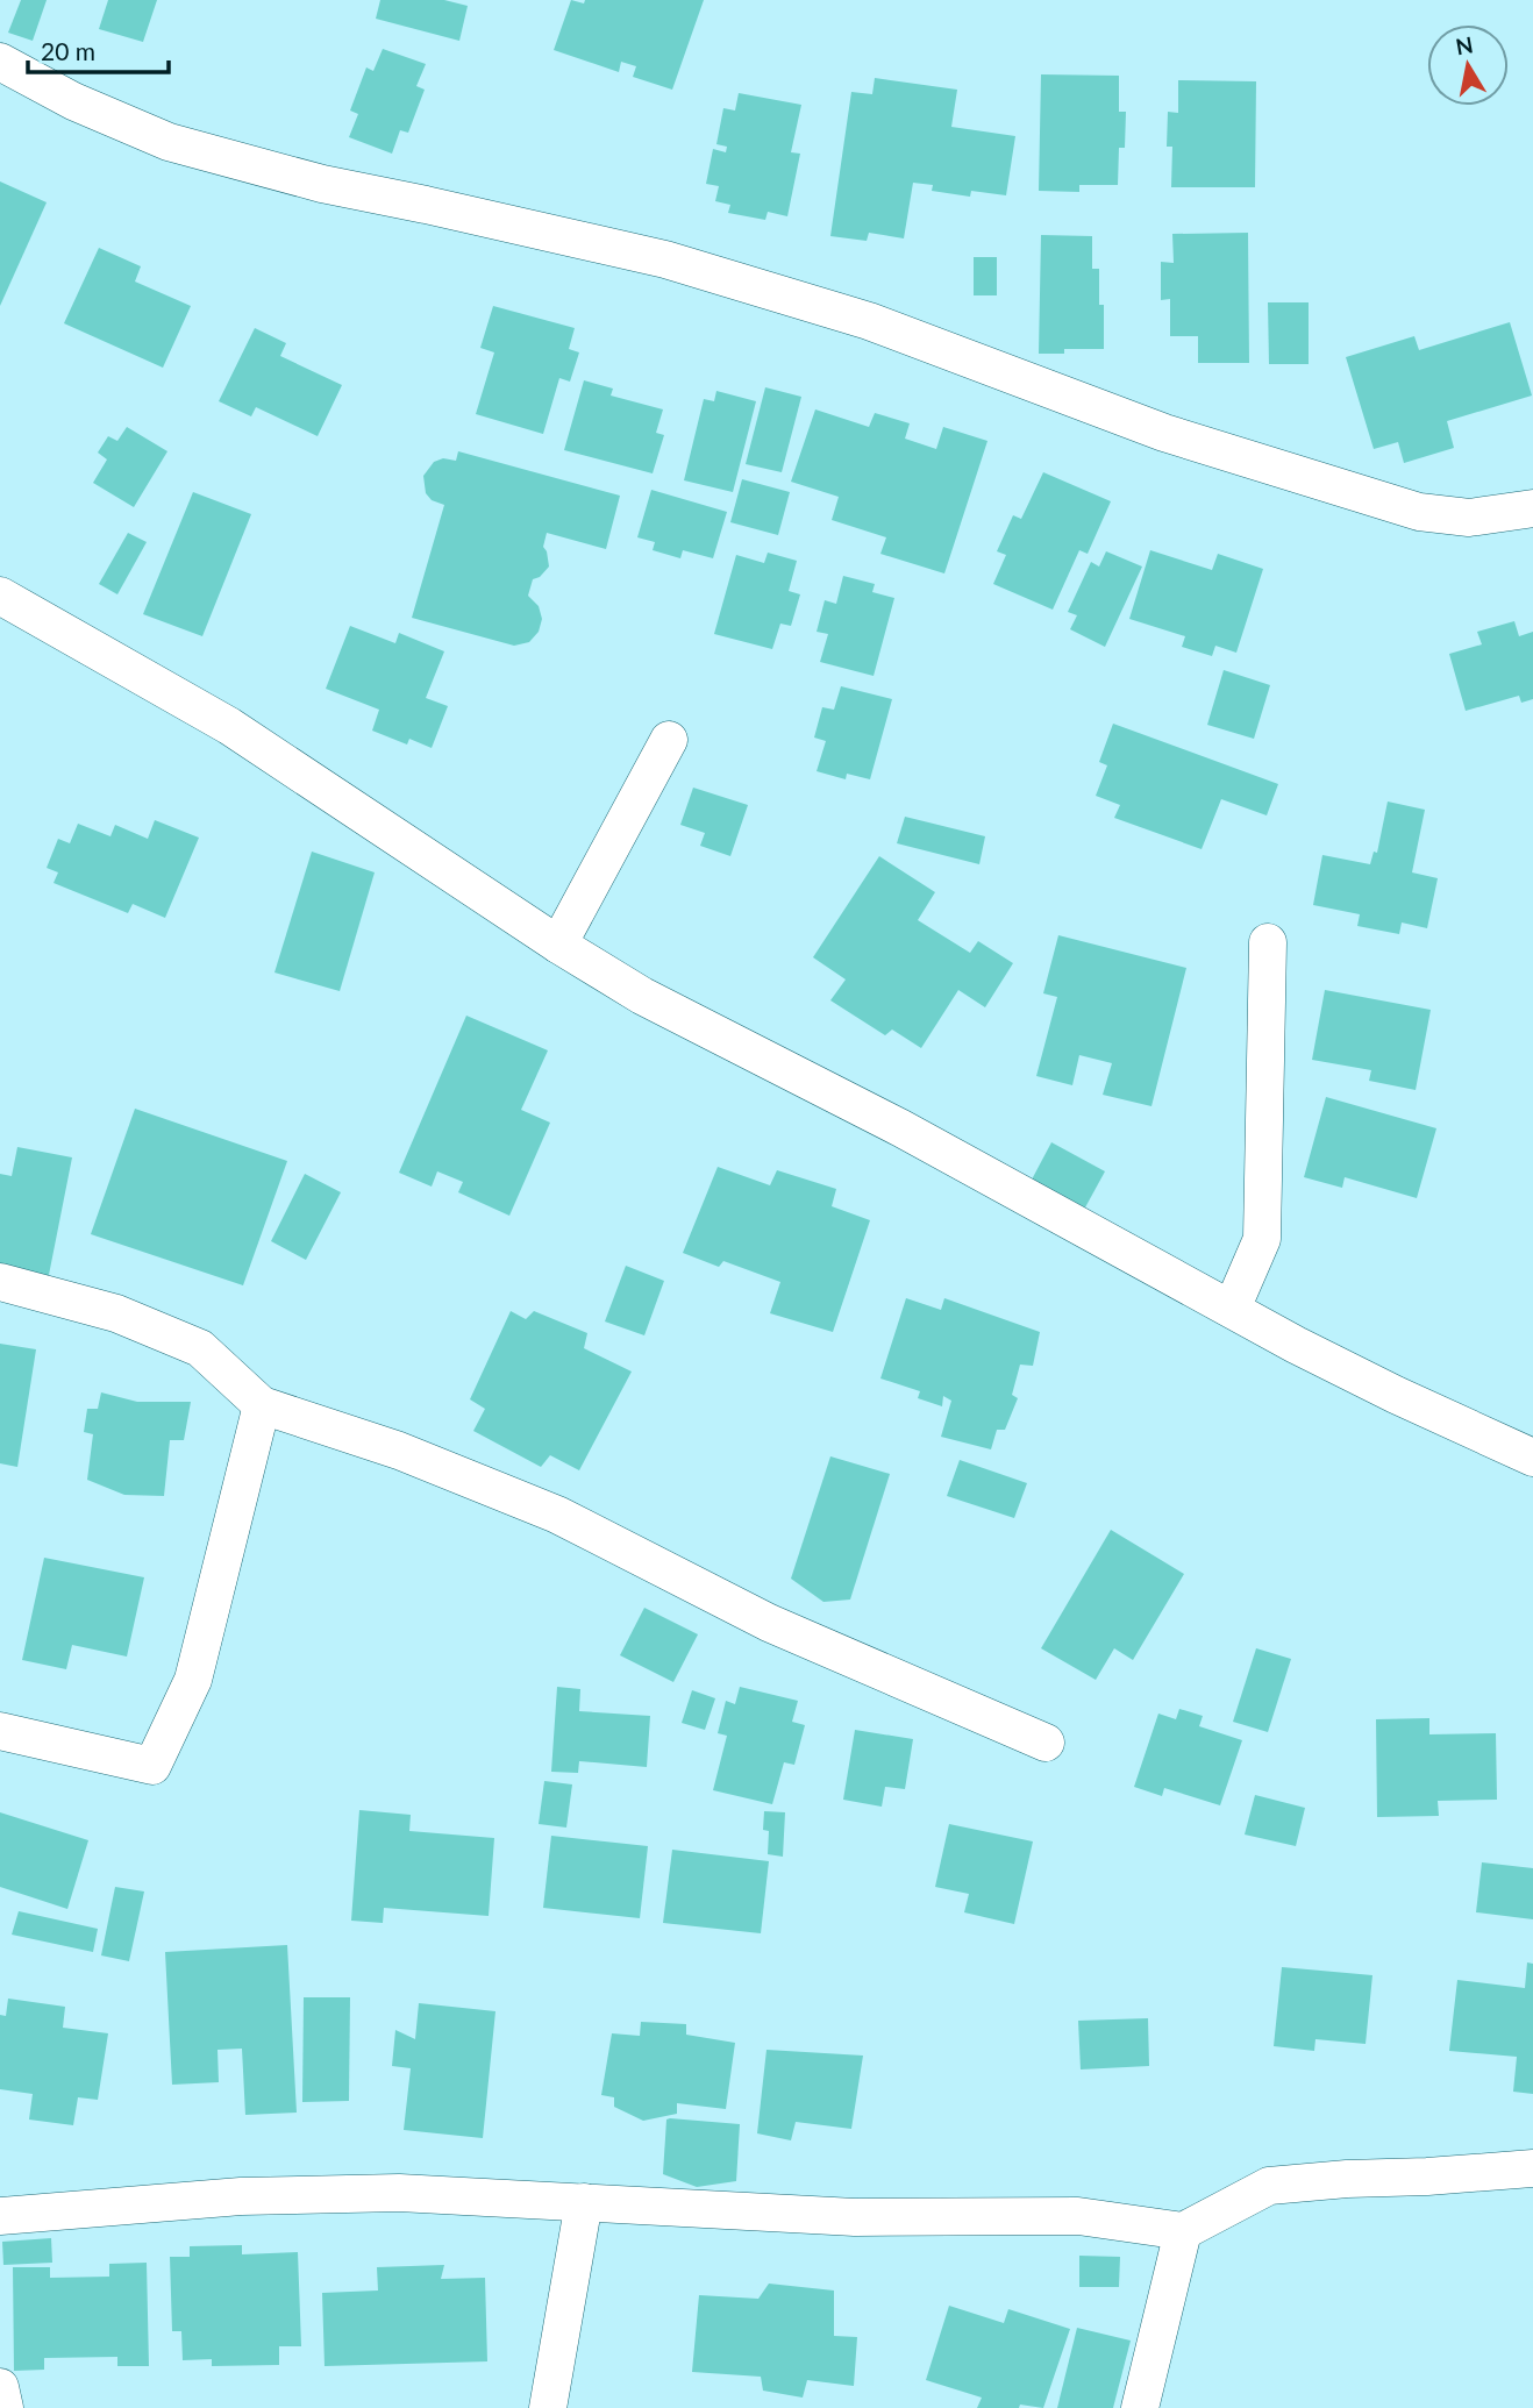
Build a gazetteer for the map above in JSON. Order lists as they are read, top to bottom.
{
  "scale_bar": "20 m",
  "north": "top"
}
